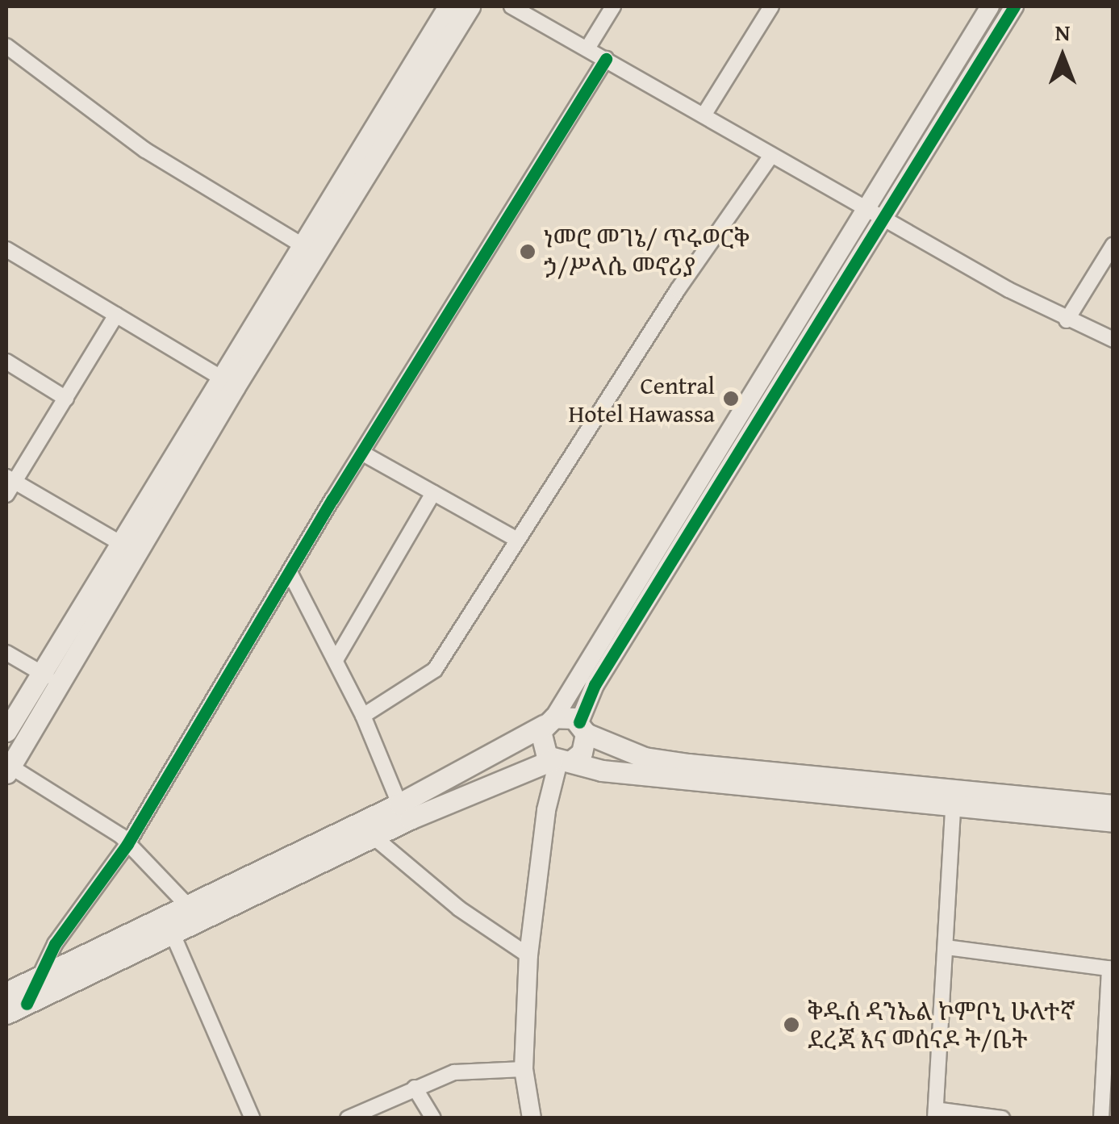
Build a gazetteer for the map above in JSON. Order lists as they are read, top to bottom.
{
  "places": ["ነመሮ መገኔ/ ጥሩወርቅ ኃ/ሥላሴ መኖሪያ", "Central Hotel Hawassa", "ቅዱስ ዳንኤል ኮምቦኒ ሁለተኛ ደረጃ እና መሰናዶ ት/ቤት"],
  "north": "top"
}
